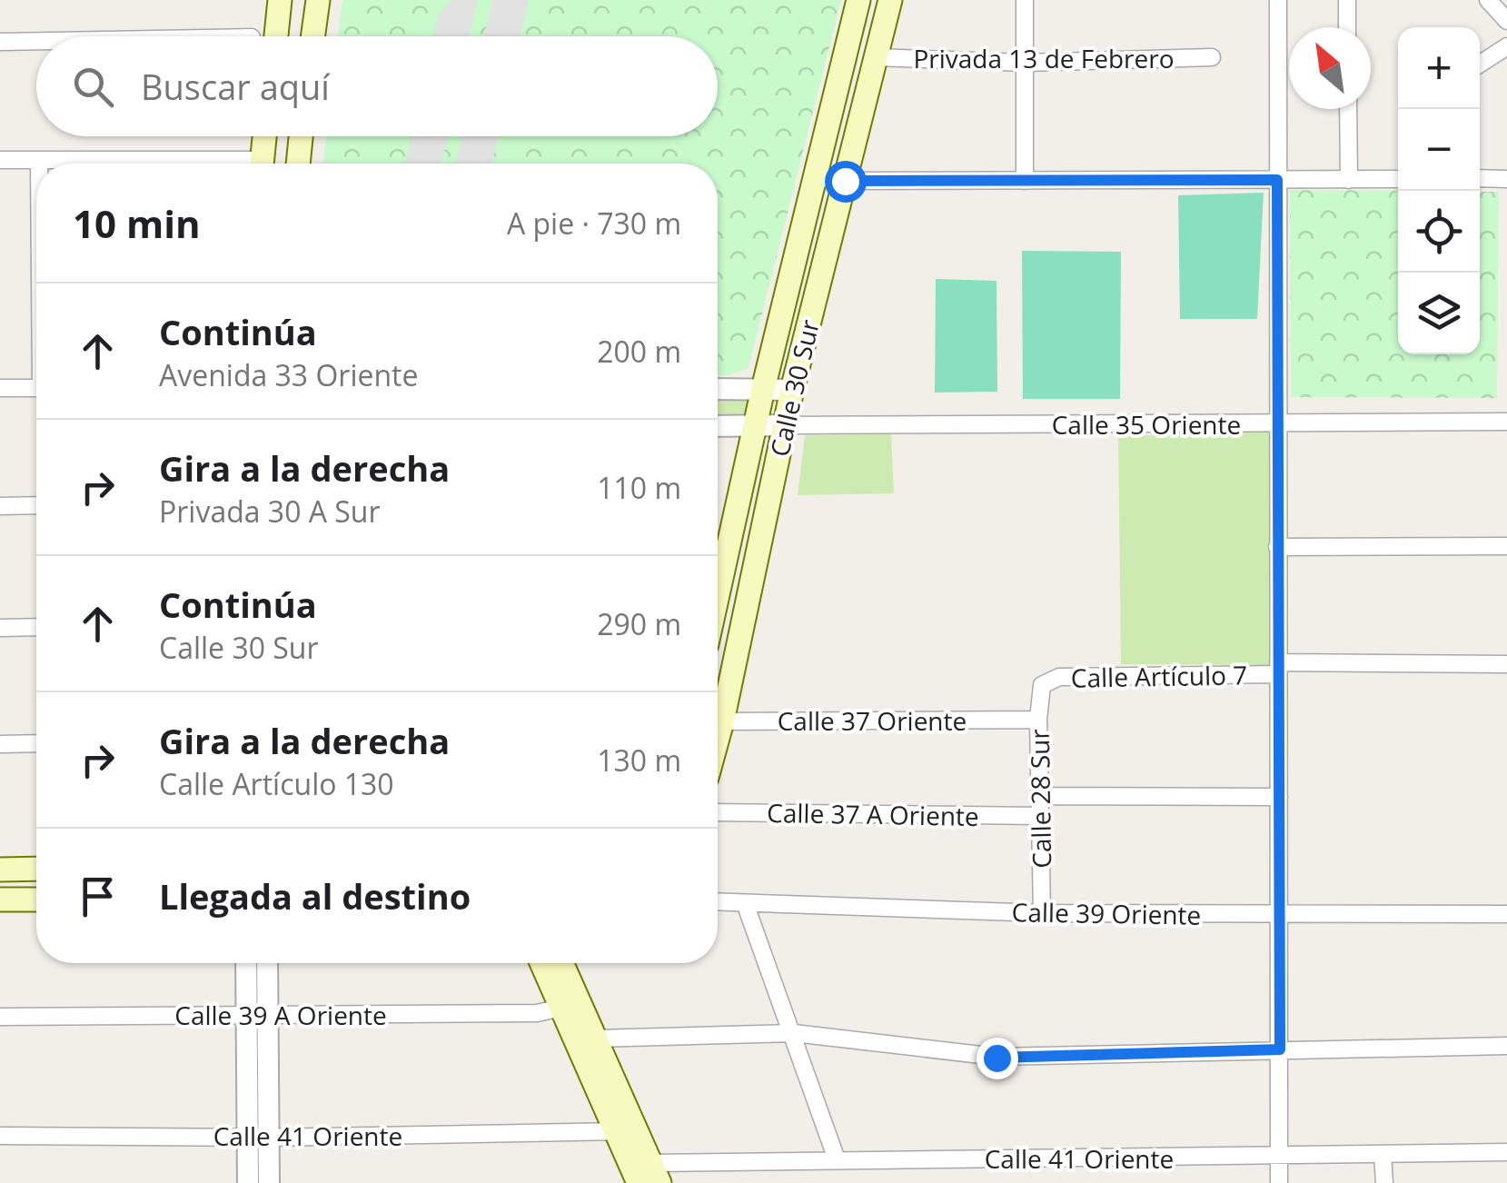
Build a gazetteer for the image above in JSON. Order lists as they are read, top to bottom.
{
  "streets": {
    "main road": ["Calle 30 Sur"],
    "street": [
      "Privada 13 de Febrero",
      "Calle 35 Oriente",
      "Calle Artículo 7",
      "Calle 37 Oriente",
      "Calle 28 Sur",
      "Calle 37 A Oriente",
      "Calle 39 Oriente",
      "Calle 39 A Oriente",
      "Calle 41 Oriente"
    ]
  },
  "crossings": [
    ["Privada 13 de Febrero", "Calle 30 Sur"],
    ["Calle 30 Sur", "Calle 35 Oriente"],
    ["Calle Artículo 7", "Calle 28 Sur"],
    ["Calle 37 Oriente", "Calle 28 Sur"],
    ["Calle 28 Sur", "Calle 37 A Oriente"],
    ["Calle 28 Sur", "Calle 39 Oriente"]
  ],
  "north": "top left",
  "page": {
    "map_buttons": ["+", "−"],
    "search": "Buscar aquí",
    "heading": ["10 min", "A pie · 730 m"],
    "list": [
      ["Continúa", "Avenida 33 Oriente", "200 m"],
      ["Gira a la derecha", "Privada 30 A Sur", "110 m"],
      ["Continúa", "Calle 30 Sur", "290 m"],
      ["Gira a la derecha", "Calle Artículo 130", "130 m"],
      "Llegada al destino"
    ]
  }
}
